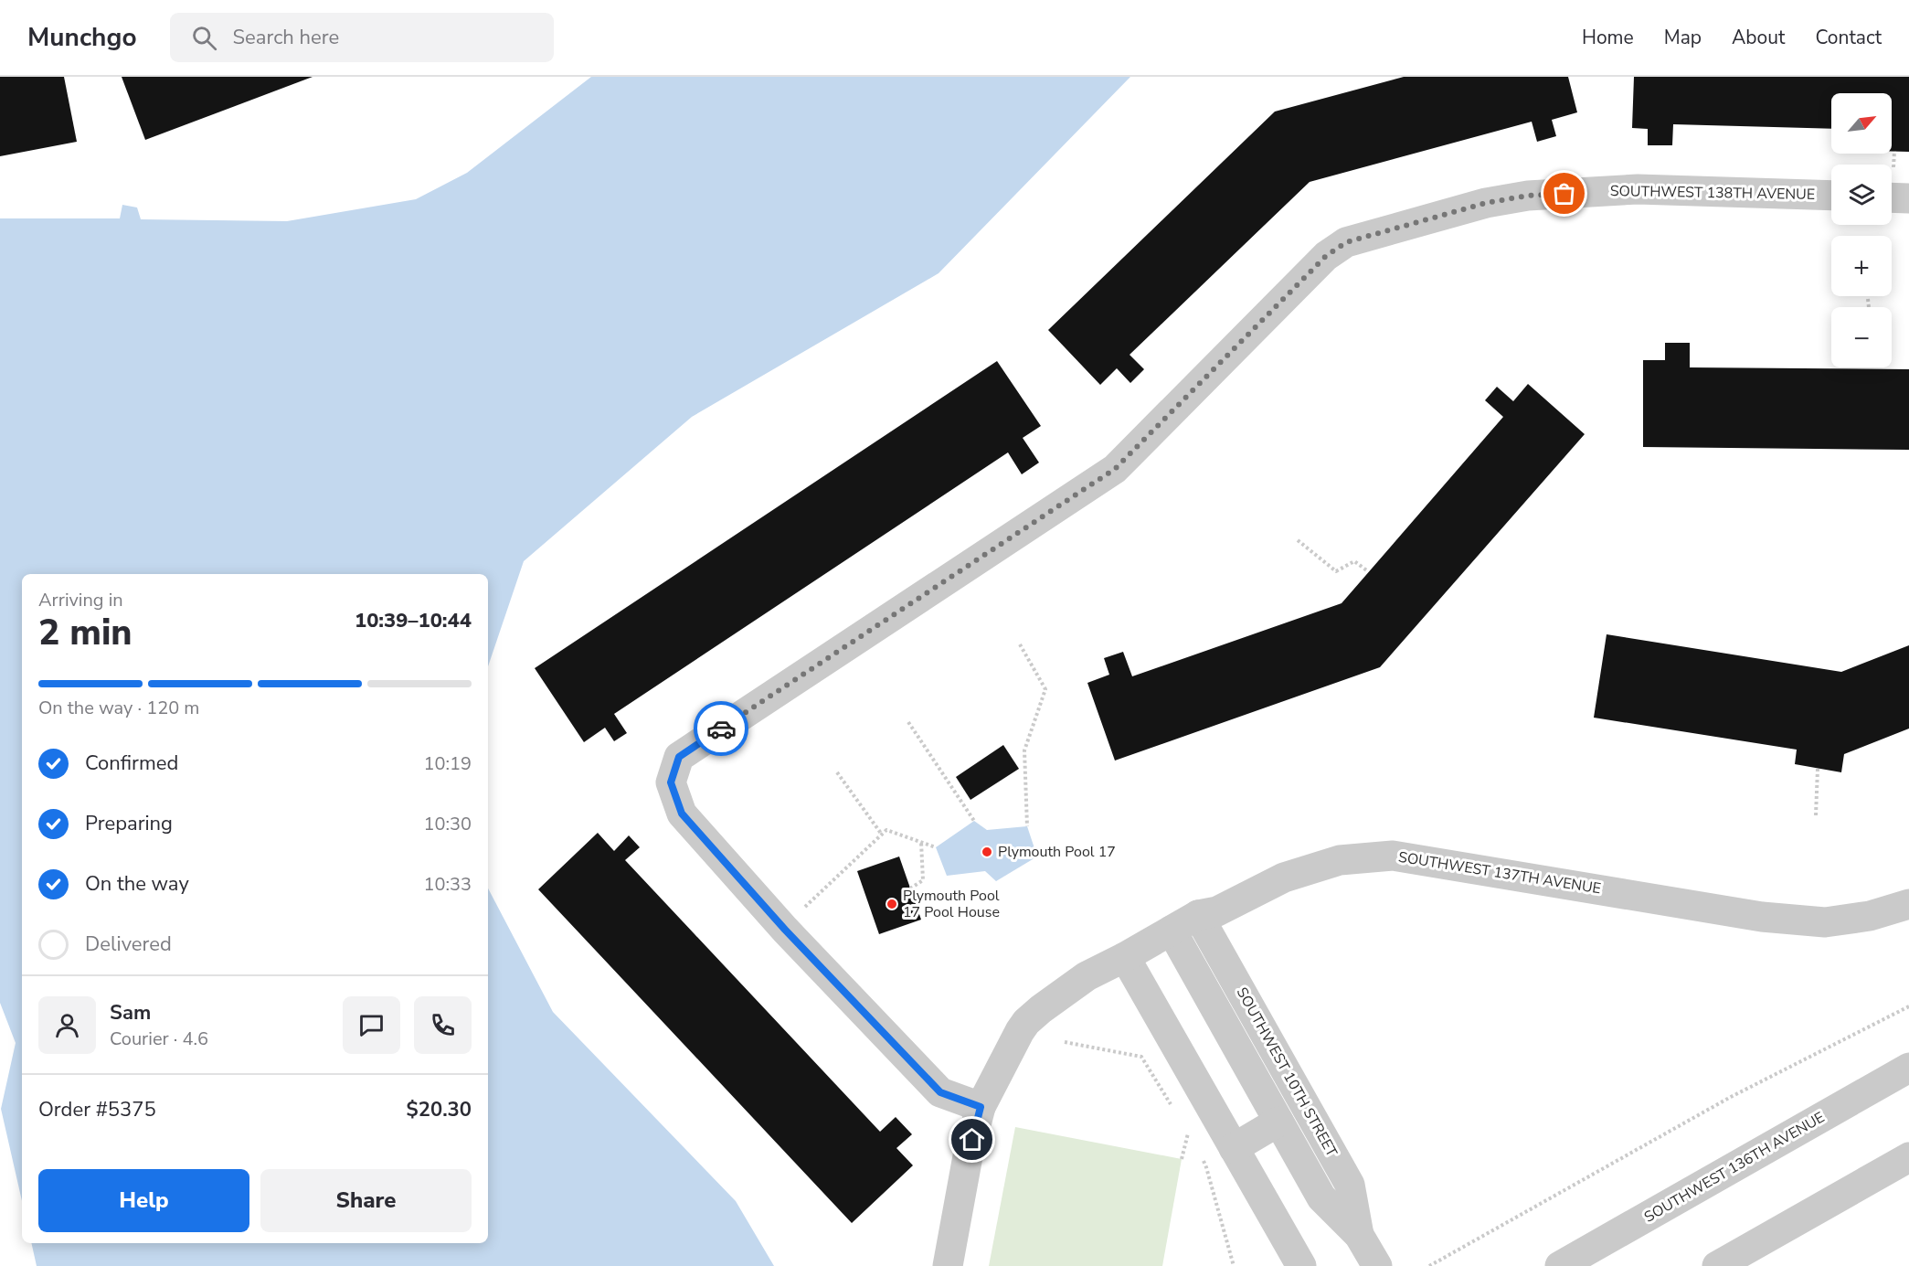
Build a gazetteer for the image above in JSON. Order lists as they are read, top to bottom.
{
  "streets": {
    "street": [
      "SOUTHWEST 138TH AVENUE",
      "SOUTHWEST 137TH AVENUE",
      "SOUTHWEST 10TH STREET",
      "SOUTHWEST 136TH AVENUE"
    ]
  },
  "crossings": [
    ["SOUTHWEST 137TH AVENUE", "SOUTHWEST 10TH STREET"]
  ],
  "places": ["Plymouth Pool 17", "Plymouth Pool 17 Pool House"],
  "north": "top right",
  "page": {
    "header": "Munchgo",
    "search": "Search here",
    "nav": [
      "Home",
      "Map",
      "About",
      "Contact"
    ],
    "map_buttons": ["+", "−"],
    "heading": ["2 min", "Arriving in", "10:39–10:44"],
    "panel": [
      "Sam",
      "Courier · 4.6",
      "Order #5375",
      "$20.30"
    ],
    "bar": "On the way · 120 m",
    "list": [
      ["Confirmed", "10:19"],
      ["Preparing", "10:30"],
      ["On the way", "10:33"],
      "Delivered"
    ],
    "buttons": ["Help", "Share"]
  }
}
